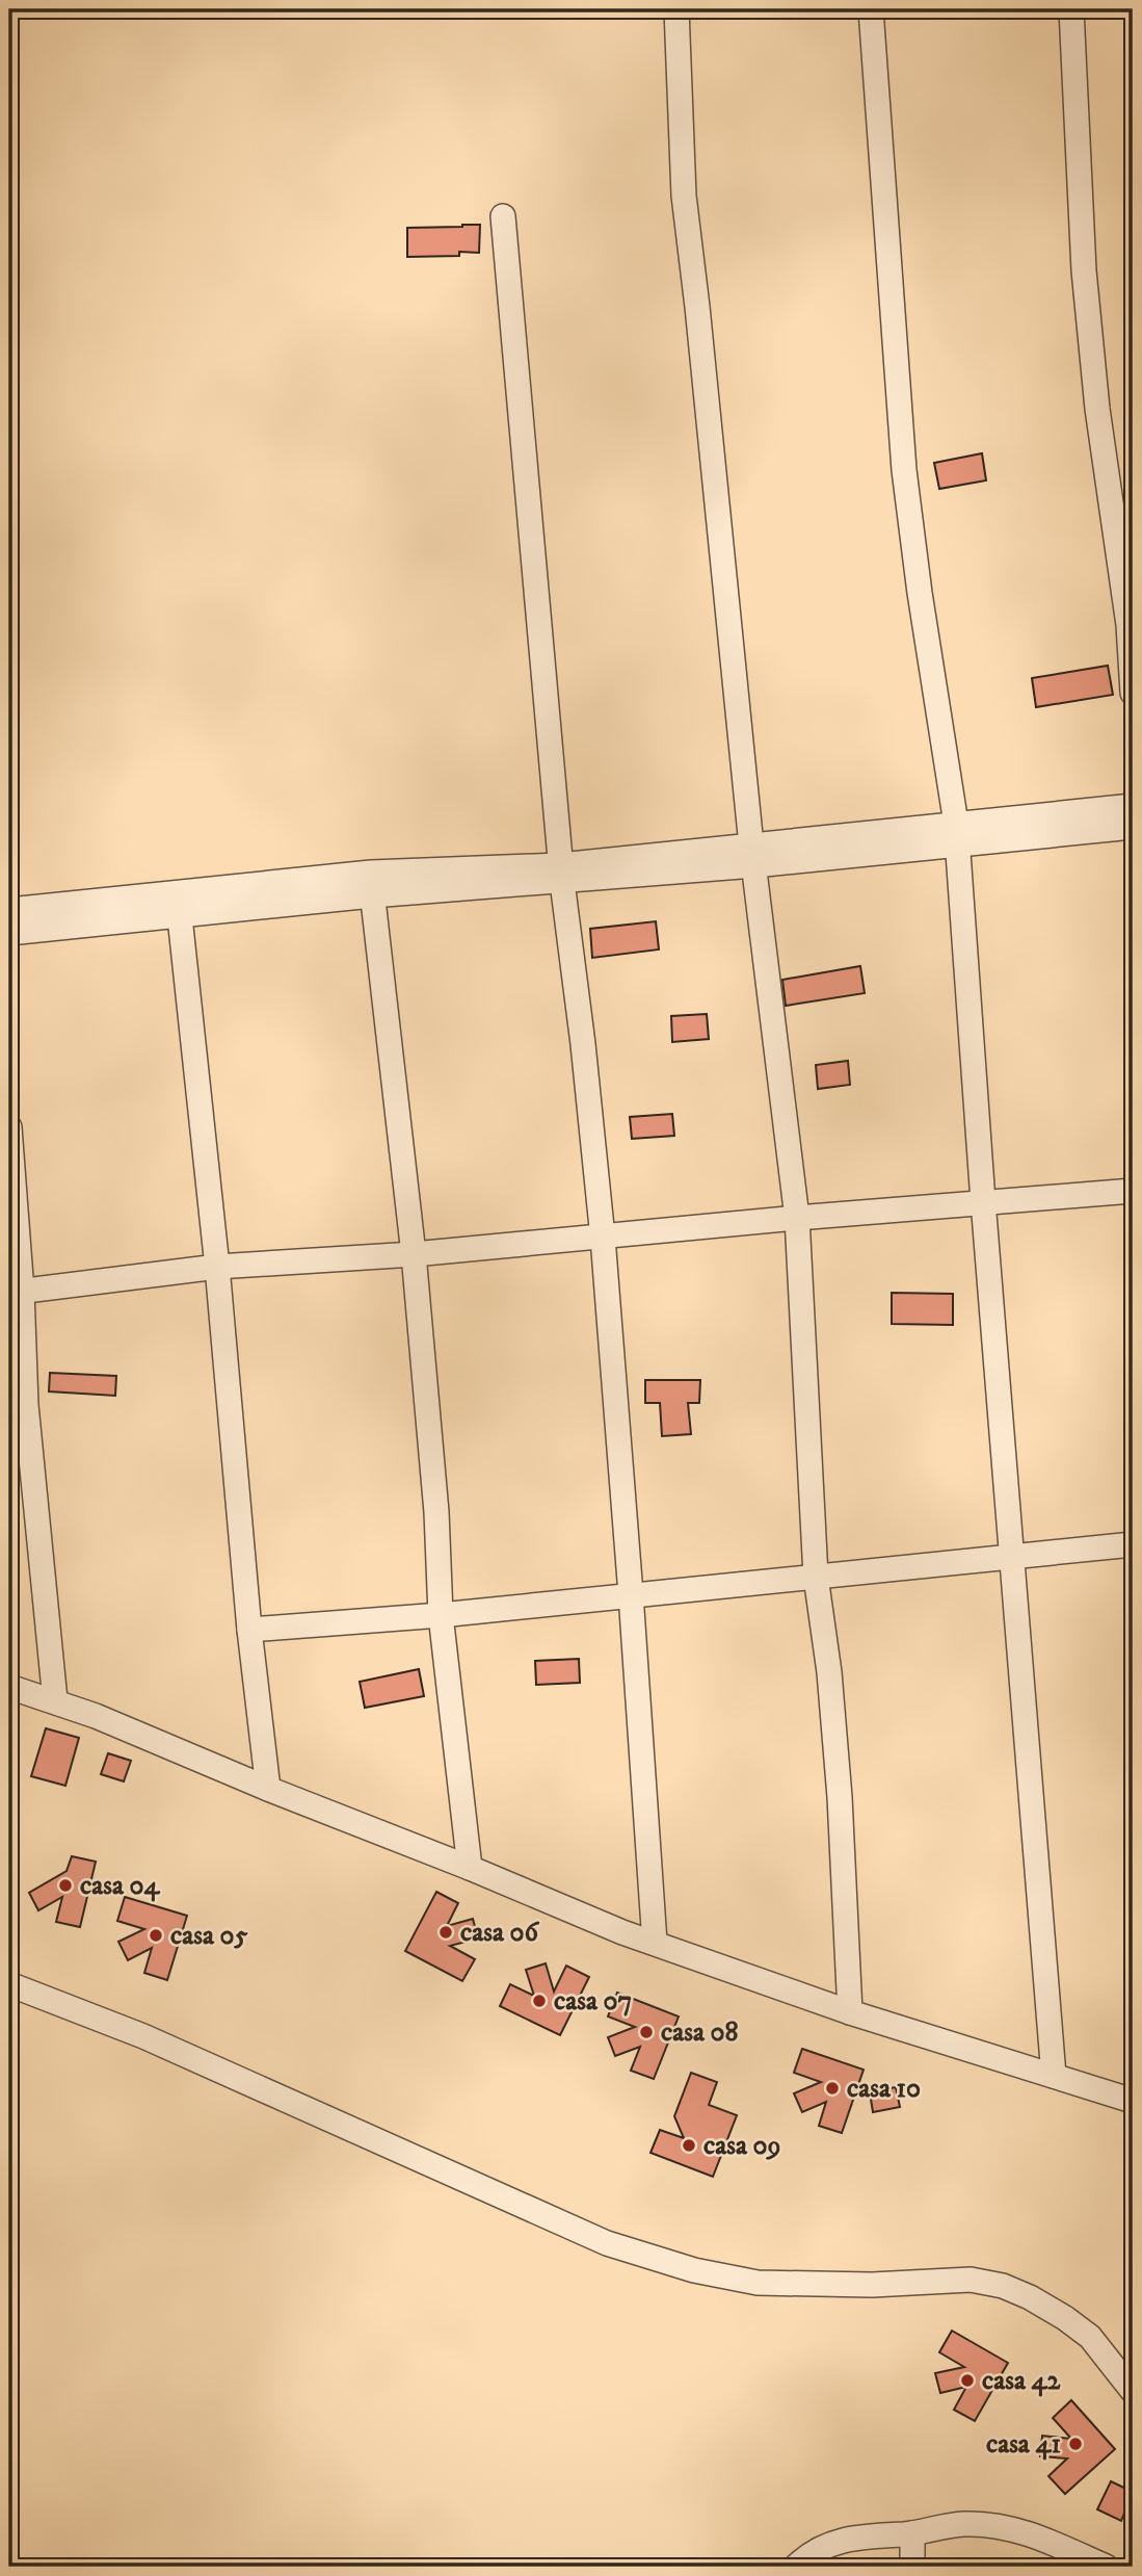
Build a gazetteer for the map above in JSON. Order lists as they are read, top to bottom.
{
  "places": [
    "casa 04",
    "casa 06",
    "casa 05",
    "casa 07",
    "casa 08",
    "casa 10",
    "casa 09",
    "casa 42",
    "casa 41"
  ]
}
